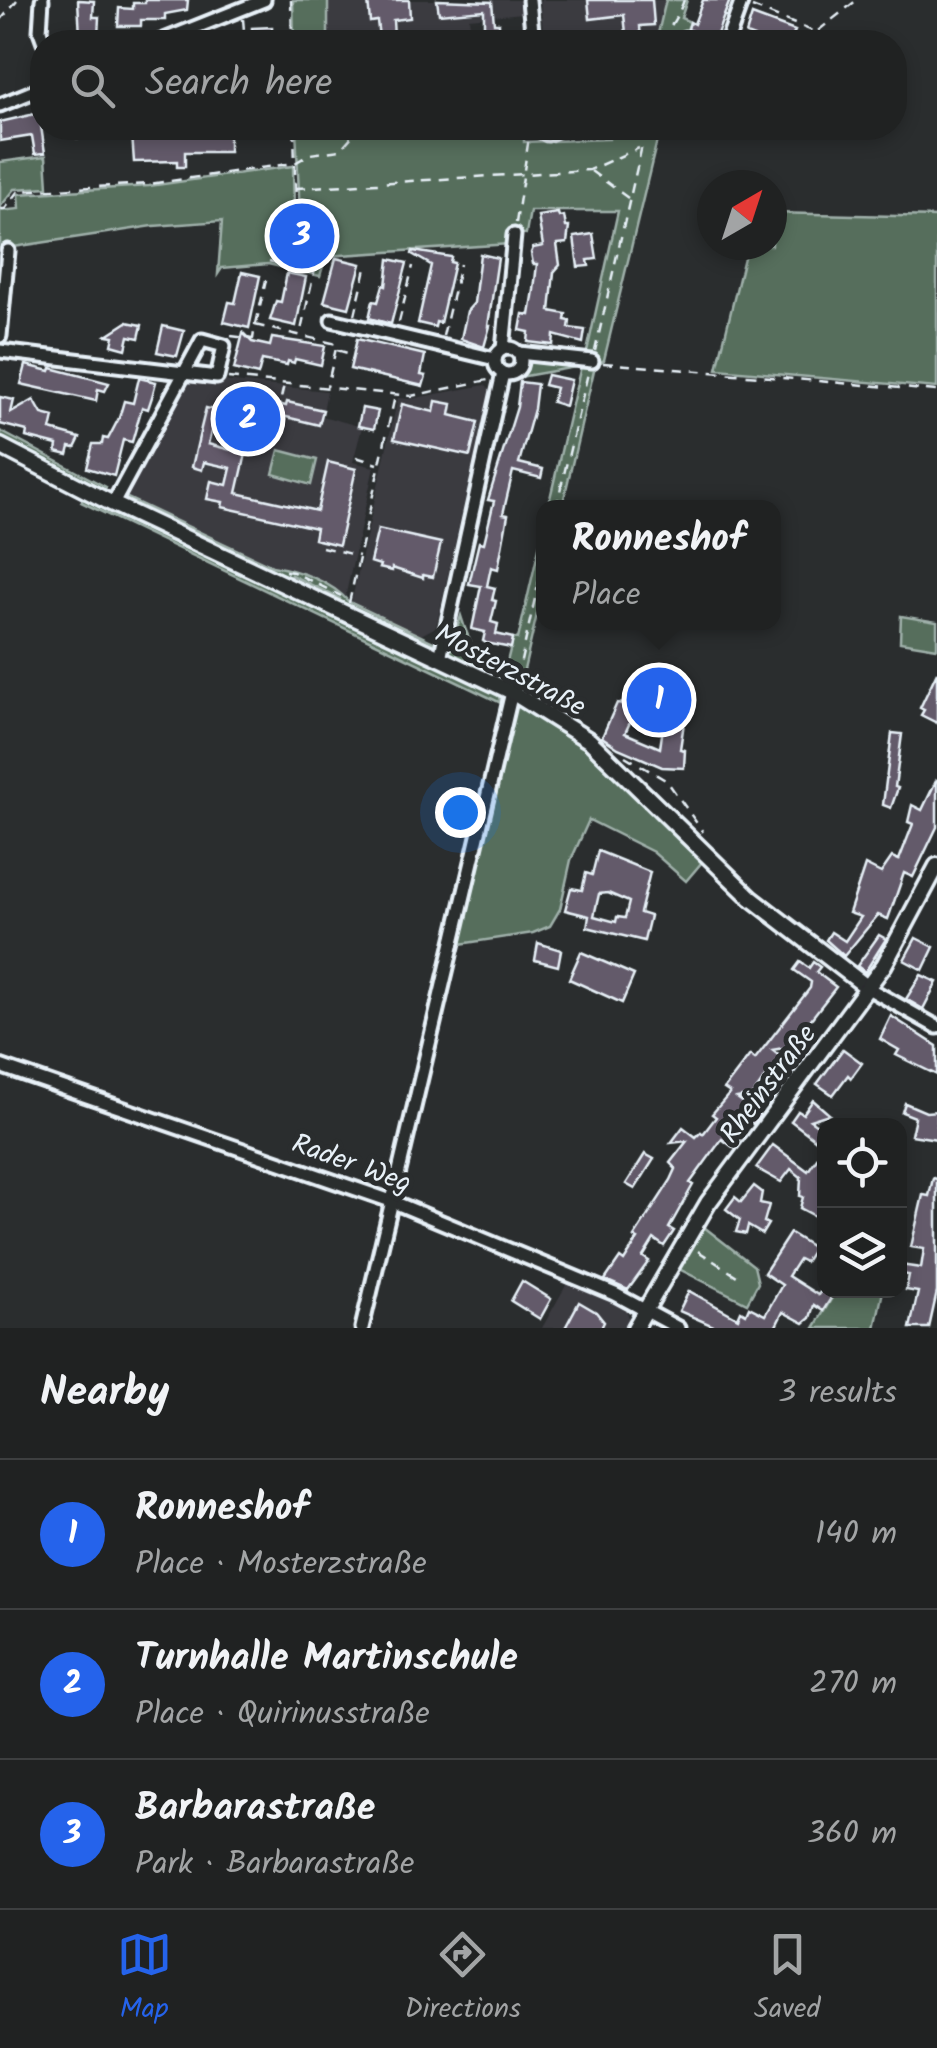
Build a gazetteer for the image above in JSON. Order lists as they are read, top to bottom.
{
  "streets": {
    "street": ["Mosterzstraße", "Rheinstraße", "Rader Weg"]
  },
  "crossings": [
    ["Mosterzstraße", "Rheinstraße"],
    ["Rheinstraße", "Rader Weg"]
  ],
  "north": "top right",
  "page": {
    "search": "Search here",
    "pins": ["3", "2", "1"],
    "popup": ["Ronneshof", "Place"],
    "heading": ["Nearby", "3 results"],
    "list": [
      {
        "mark": "1",
        "name": "Ronneshof",
        "note": "Place · Mosterzstraße",
        "value": "140 m"
      },
      {
        "mark": "2",
        "name": "Turnhalle Martinschule",
        "note": "Place · Quirinusstraße",
        "value": "270 m"
      },
      {
        "mark": "3",
        "name": "Barbarastraße",
        "note": "Park · Barbarastraße",
        "value": "360 m"
      }
    ],
    "nav": ["Map", "Directions", "Saved"]
  }
}
